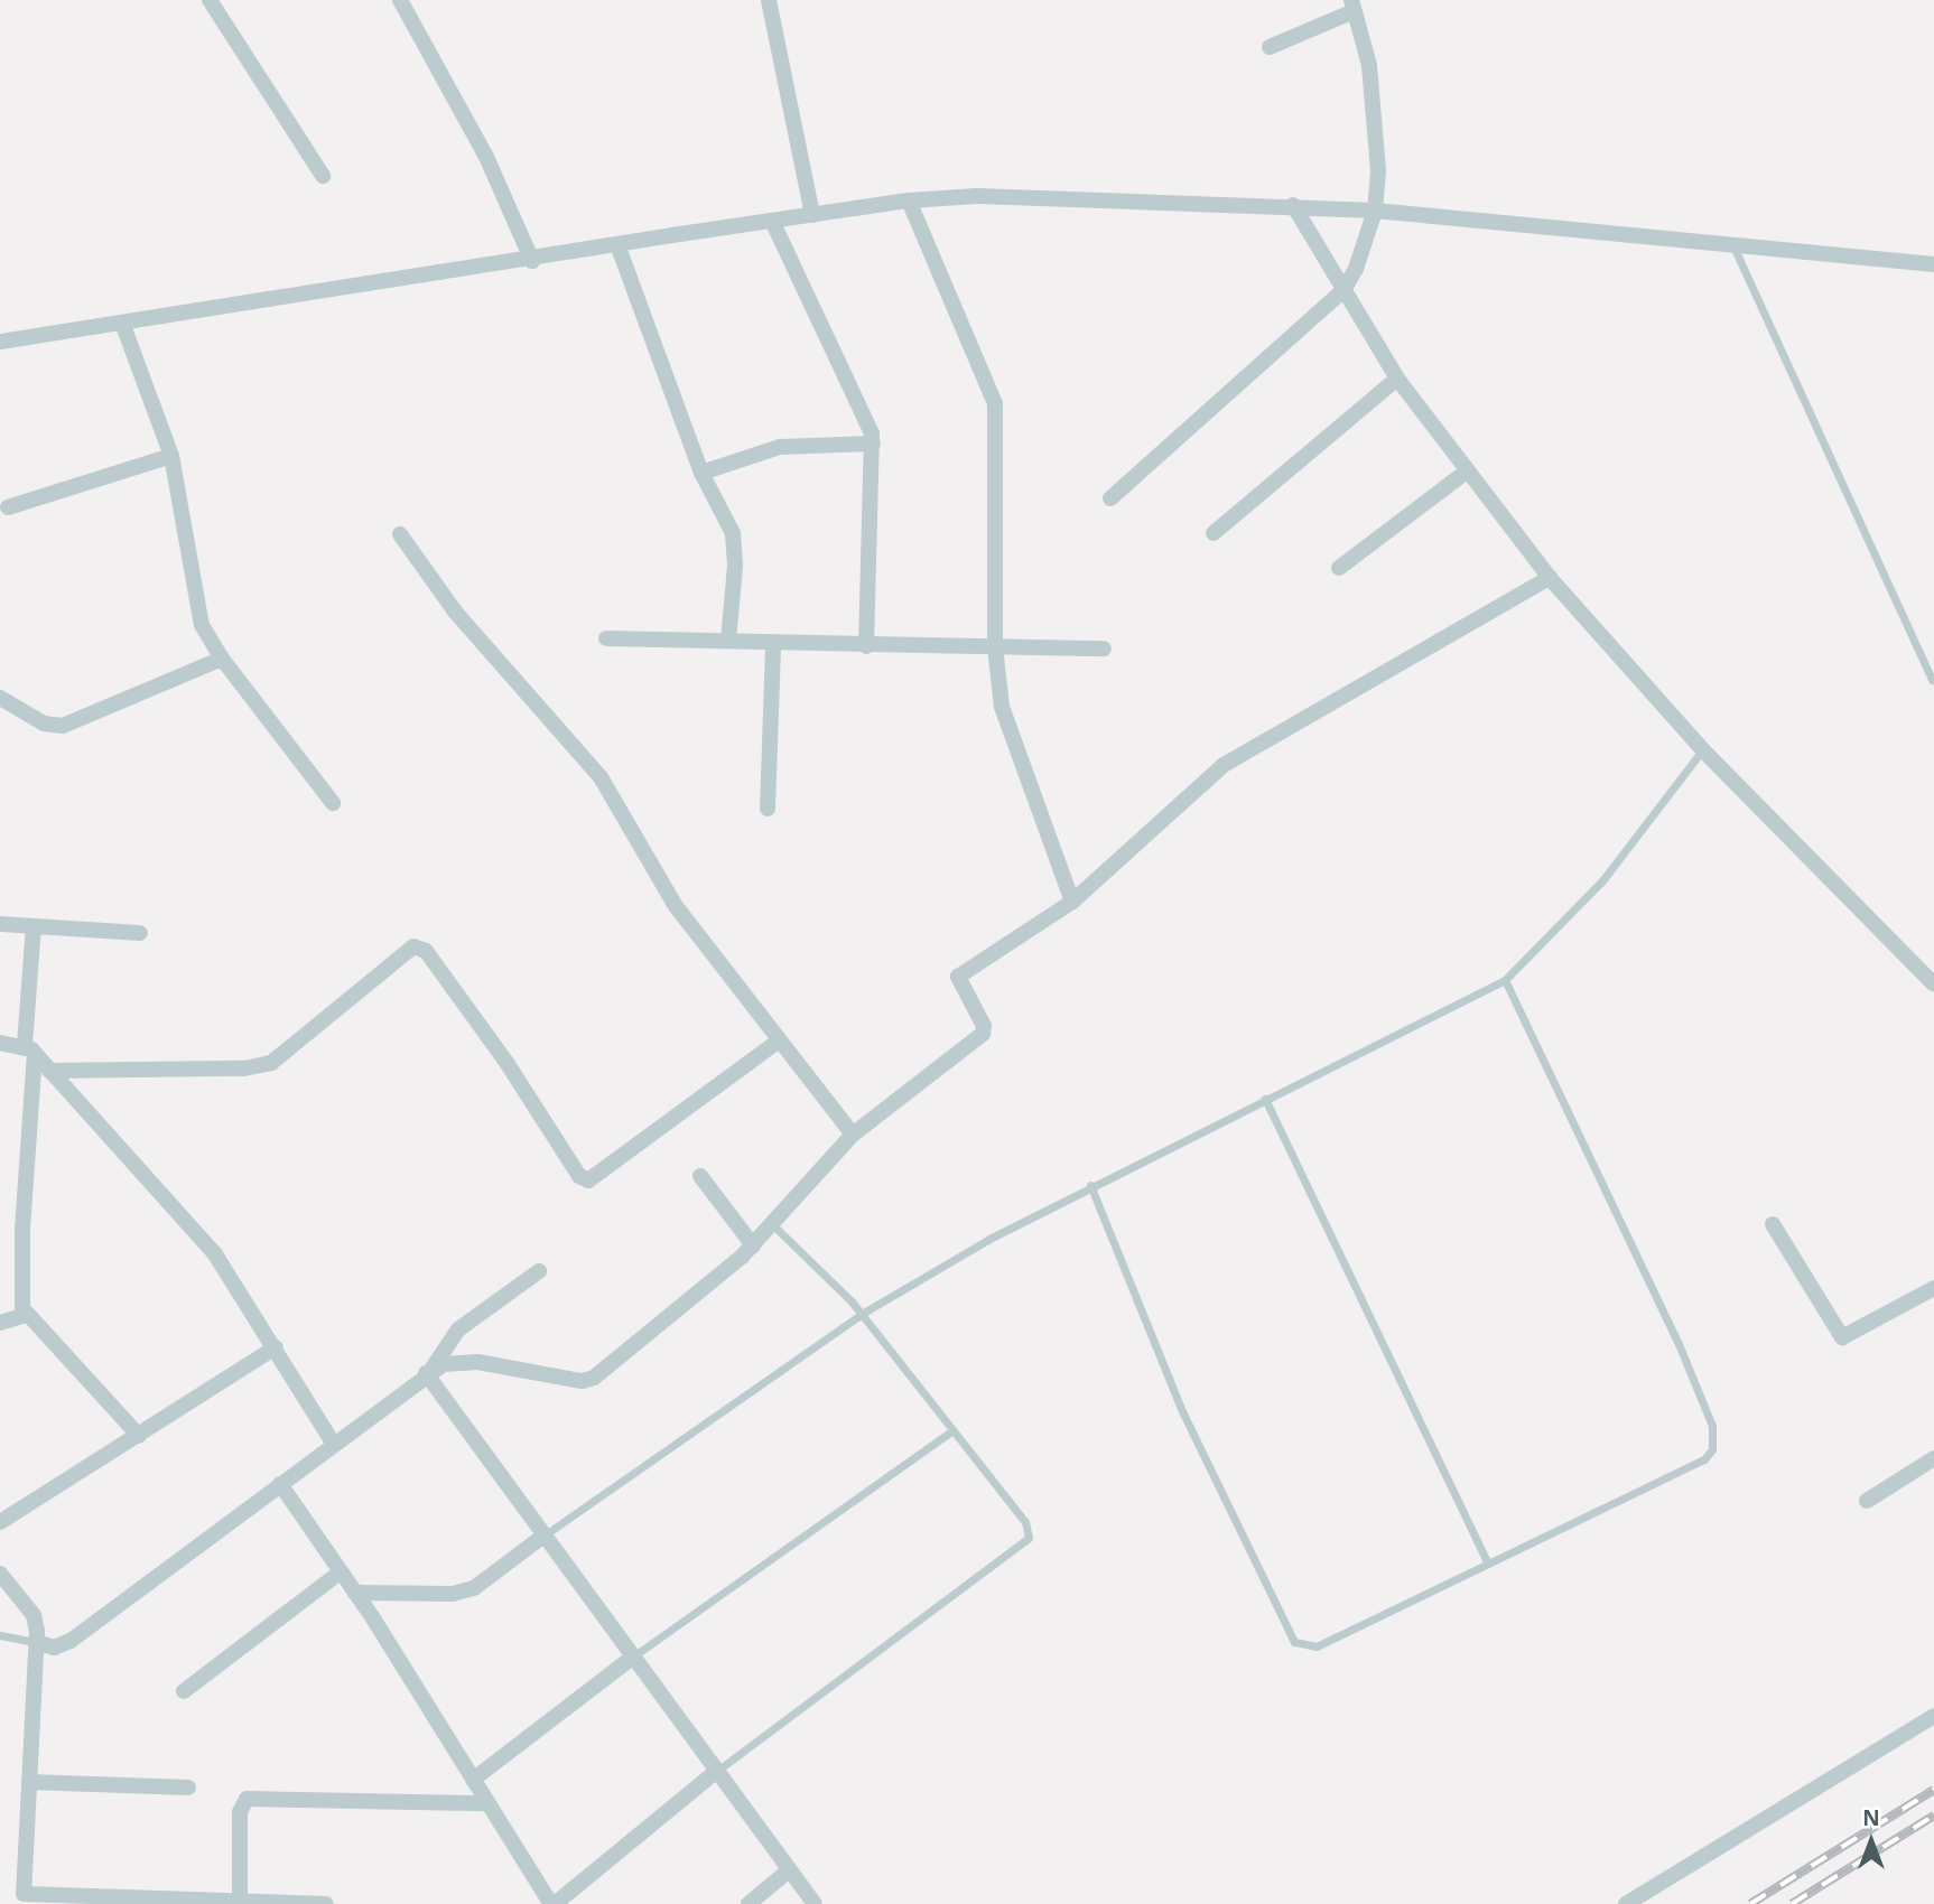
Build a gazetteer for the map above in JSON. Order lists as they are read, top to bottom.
{
  "north": "top"
}
